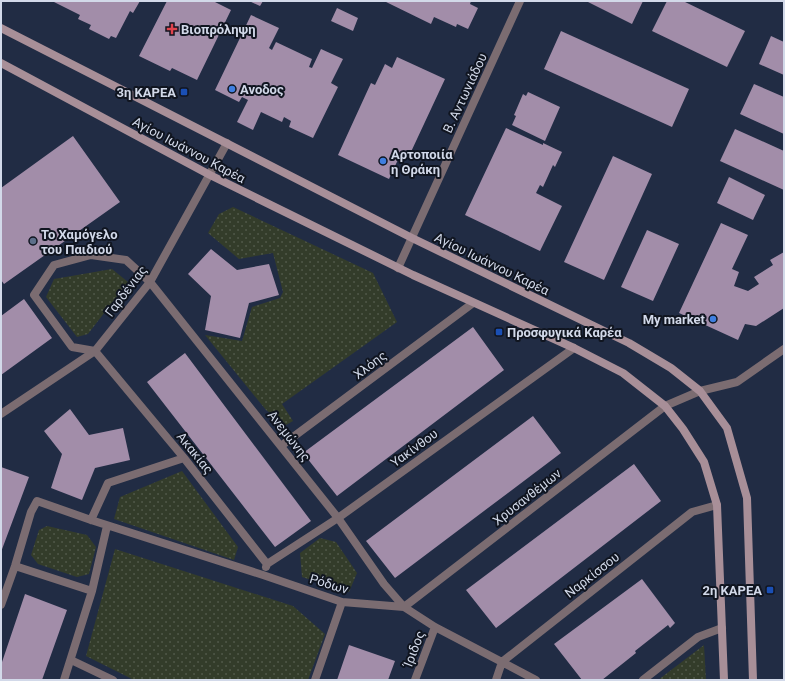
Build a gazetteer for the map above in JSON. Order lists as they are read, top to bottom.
{
  "streets": {
    "street": [
      "Β. Αντωνιάδου",
      "Αγίου Ιωάννου Καρέα",
      "Γαρδένιας",
      "Χλόης",
      "Ανεμώνης",
      "Υακίνθου",
      "Ακακίας",
      "Χρυσανθέμων",
      "Ναρκίσσου",
      "Ρόδων",
      "Ίριδος"
    ]
  },
  "crossings": [
    ["Β. Αντωνιάδου", "Αγίου Ιωάννου Καρέα"],
    ["Αγίου Ιωάννου Καρέα", "Γαρδένιας"],
    ["Αγίου Ιωάννου Καρέα", "Χλόης"],
    ["Αγίου Ιωάννου Καρέα", "Υακίνθου"],
    ["Αγίου Ιωάννου Καρέα", "Χρυσανθέμων"],
    ["Αγίου Ιωάννου Καρέα", "Ναρκίσσου"],
    ["Γαρδένιας", "Ανεμώνης"],
    ["Γαρδένιας", "Ακακίας"],
    ["Χλόης", "Ανεμώνης"],
    ["Ανεμώνης", "Υακίνθου"],
    ["Ανεμώνης", "Ακακίας"],
    ["Ανεμώνης", "Χρυσανθέμων"],
    ["Ανεμώνης", "Ρόδων"],
    ["Υακίνθου", "Ακακίας"],
    ["Χρυσανθέμων", "Ρόδων"],
    ["Ναρκίσσου", "Ρόδων"],
    ["Ρόδων", "Ίριδος"]
  ],
  "places": {
    "health": ["Βιοπρόληψη"],
    "other": [
      "Ανοδος",
      "Αρτοποιία η Θράκη",
      "Το Χαμόγελο του Παιδιού",
      "My market"
    ],
    "transit": ["3η ΚΑΡΕΑ", "Προσφυγικά Καρέα", "2η ΚΑΡΕΑ"]
  }
}
